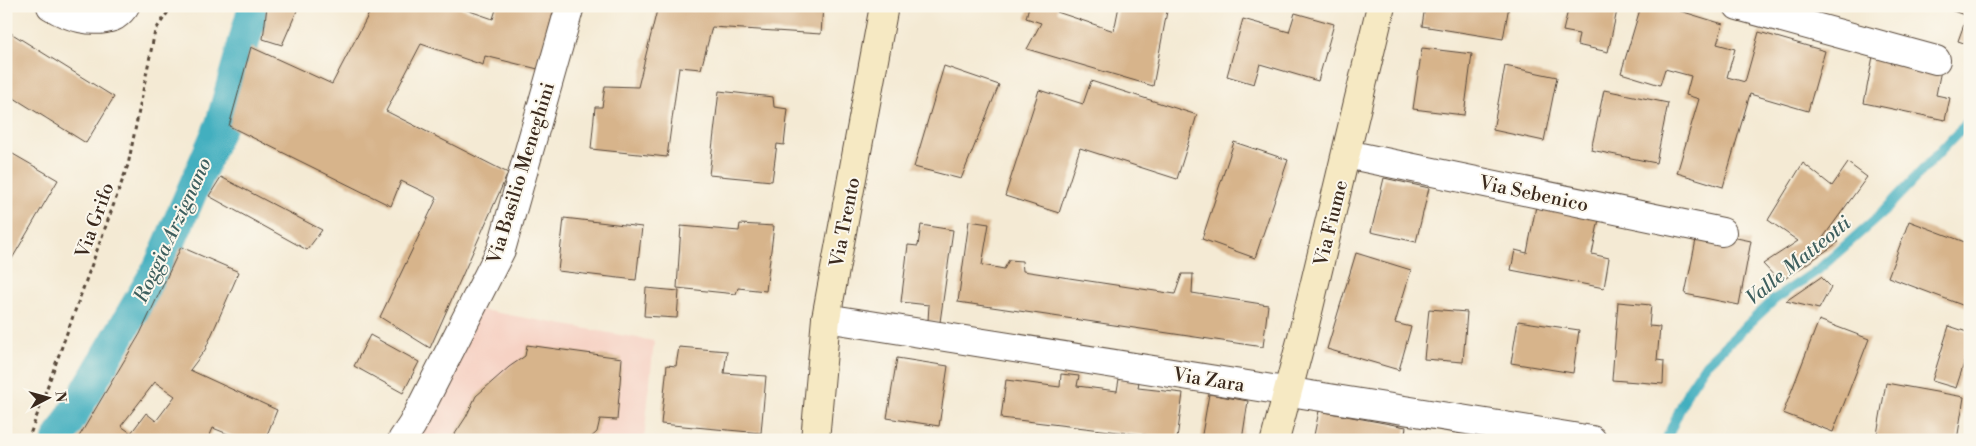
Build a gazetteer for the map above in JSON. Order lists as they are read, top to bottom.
{
  "streets": {
    "street": [
      "Via Basilio Meneghini",
      "Via Sebenico",
      "Via Trento",
      "Via Fiume",
      "Via Zara"
    ],
    "path": ["Via Grifo"]
  },
  "crossings": [
    ["Via Sebenico", "Via Fiume"],
    ["Via Trento", "Via Zara"],
    ["Via Fiume", "Via Zara"]
  ],
  "water": ["Roggia Arzignano", "Valle Matteotti"],
  "north": "right"
}
